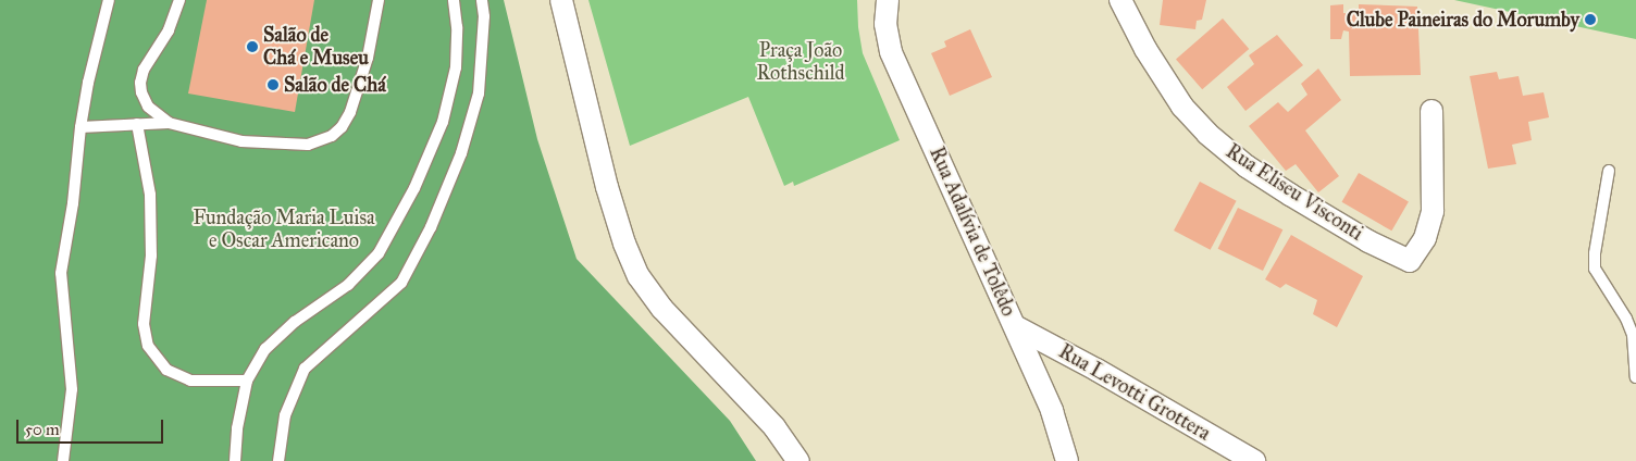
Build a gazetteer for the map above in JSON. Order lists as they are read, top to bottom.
{
  "streets": {
    "street": ["Rua Eliseu Visconti", "Rua Adalívia de Tolêdo", "Rua Levotti Grottera"]
  },
  "crossings": [
    ["Rua Adalívia de Tolêdo", "Rua Levotti Grottera"]
  ],
  "parks": ["Praça João Rothschild", "Fundação Maria Luisa e Oscar Americano"],
  "places": ["Clube Paineiras do Morumby", "Salão de Chá e Museu", "Salão de Chá"],
  "scale_bar": "50 m"
}
